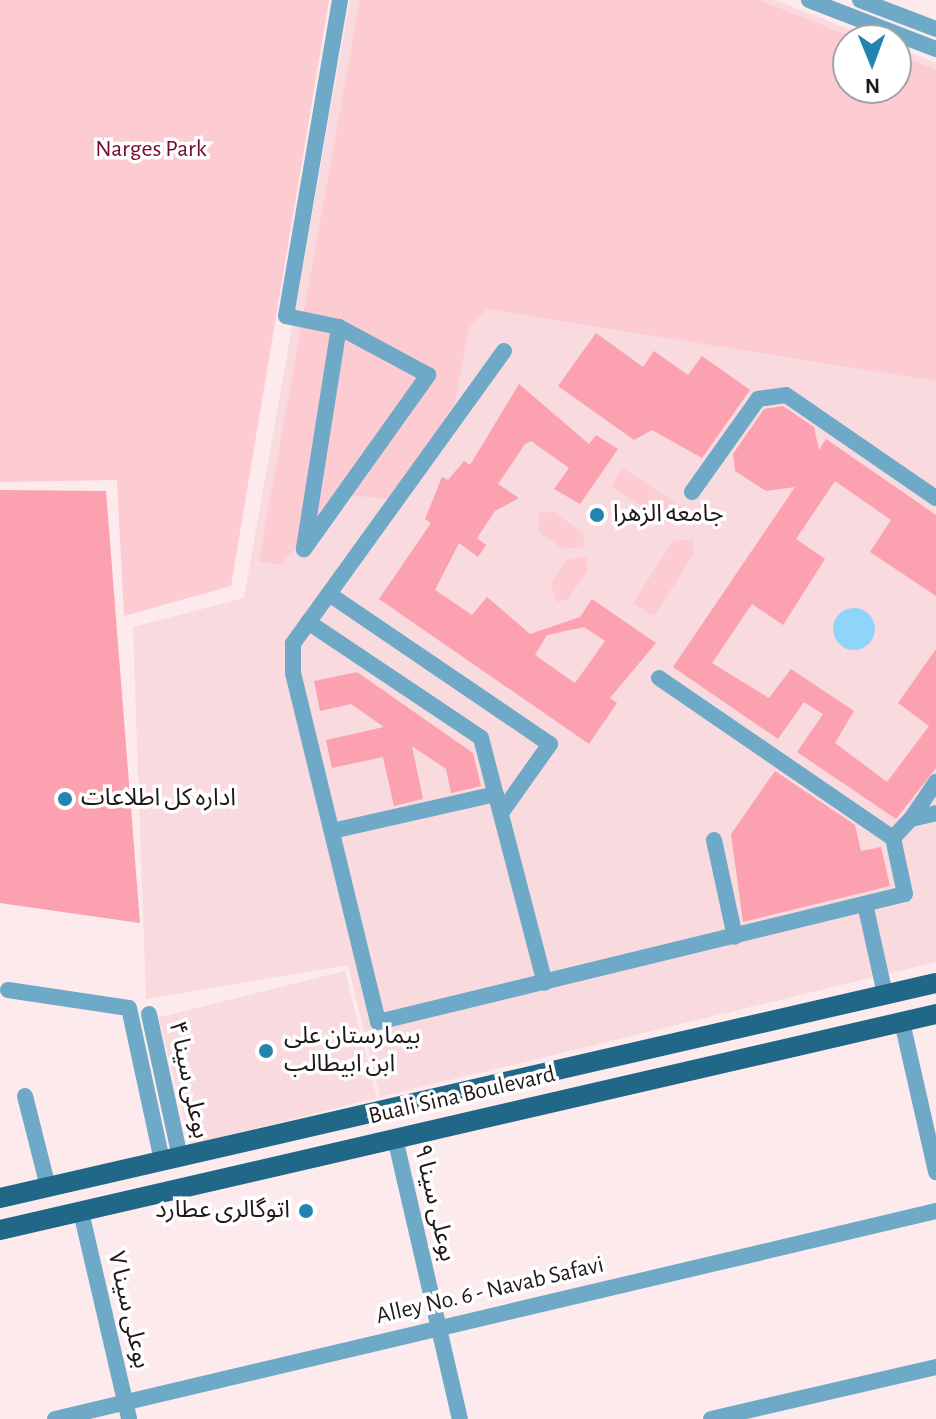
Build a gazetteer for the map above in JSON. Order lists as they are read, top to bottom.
{
  "streets": {
    "main road": ["Buali Sina Boulevard"],
    "street": [
      "بوعلی سینا ۴",
      "بوعلی سینا ۹",
      "Alley No. 6 - Navab Safavi",
      "بوعلی سینا ۷"
    ]
  },
  "crossings": [
    ["بوعلی سینا ۴", "Buali Sina Boulevard"],
    ["Buali Sina Boulevard", "بوعلی سینا ۹"],
    ["Buali Sina Boulevard", "بوعلی سینا ۷"],
    ["بوعلی سینا ۹", "Alley No. 6 - Navab Safavi"],
    ["Alley No. 6 - Navab Safavi", "بوعلی سینا ۷"]
  ],
  "parks": ["Narges Park"],
  "places": [
    "جامعه الزهرا",
    "اداره کل اطلاعات",
    "بیمارستان علی ابن ابیطالب",
    "اتوگالری عطارد"
  ],
  "north": "bottom"
}
